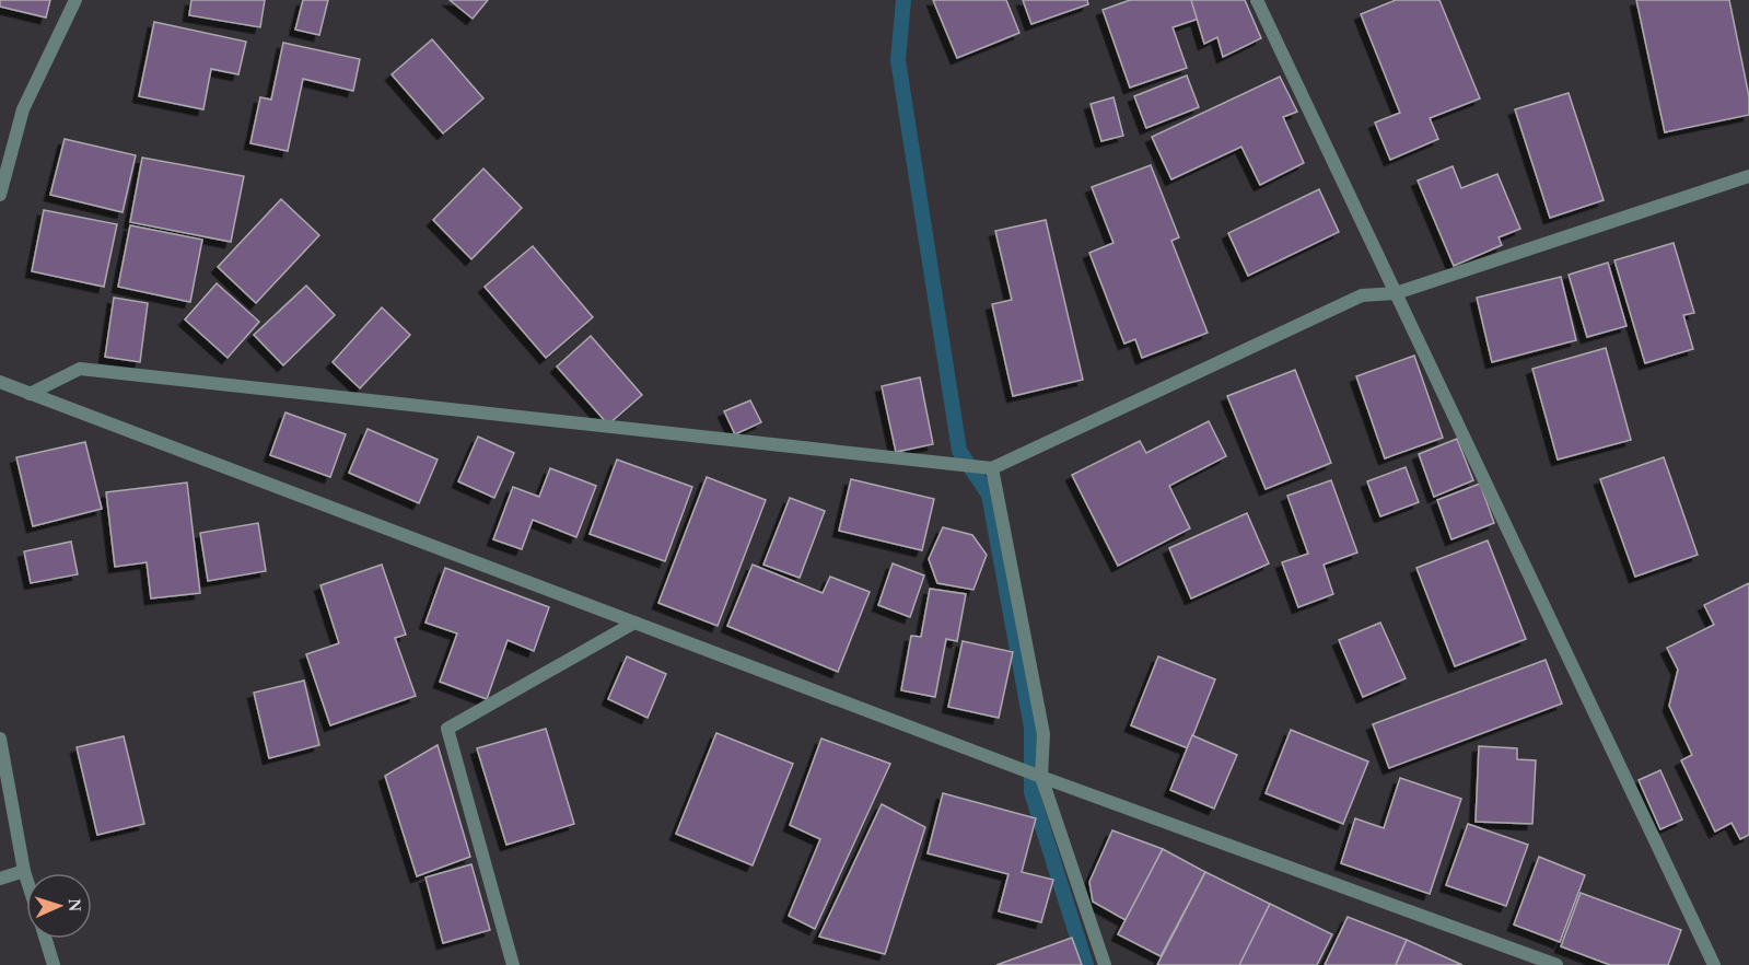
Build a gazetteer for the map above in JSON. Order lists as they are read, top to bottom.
{
  "north": "right"
}
